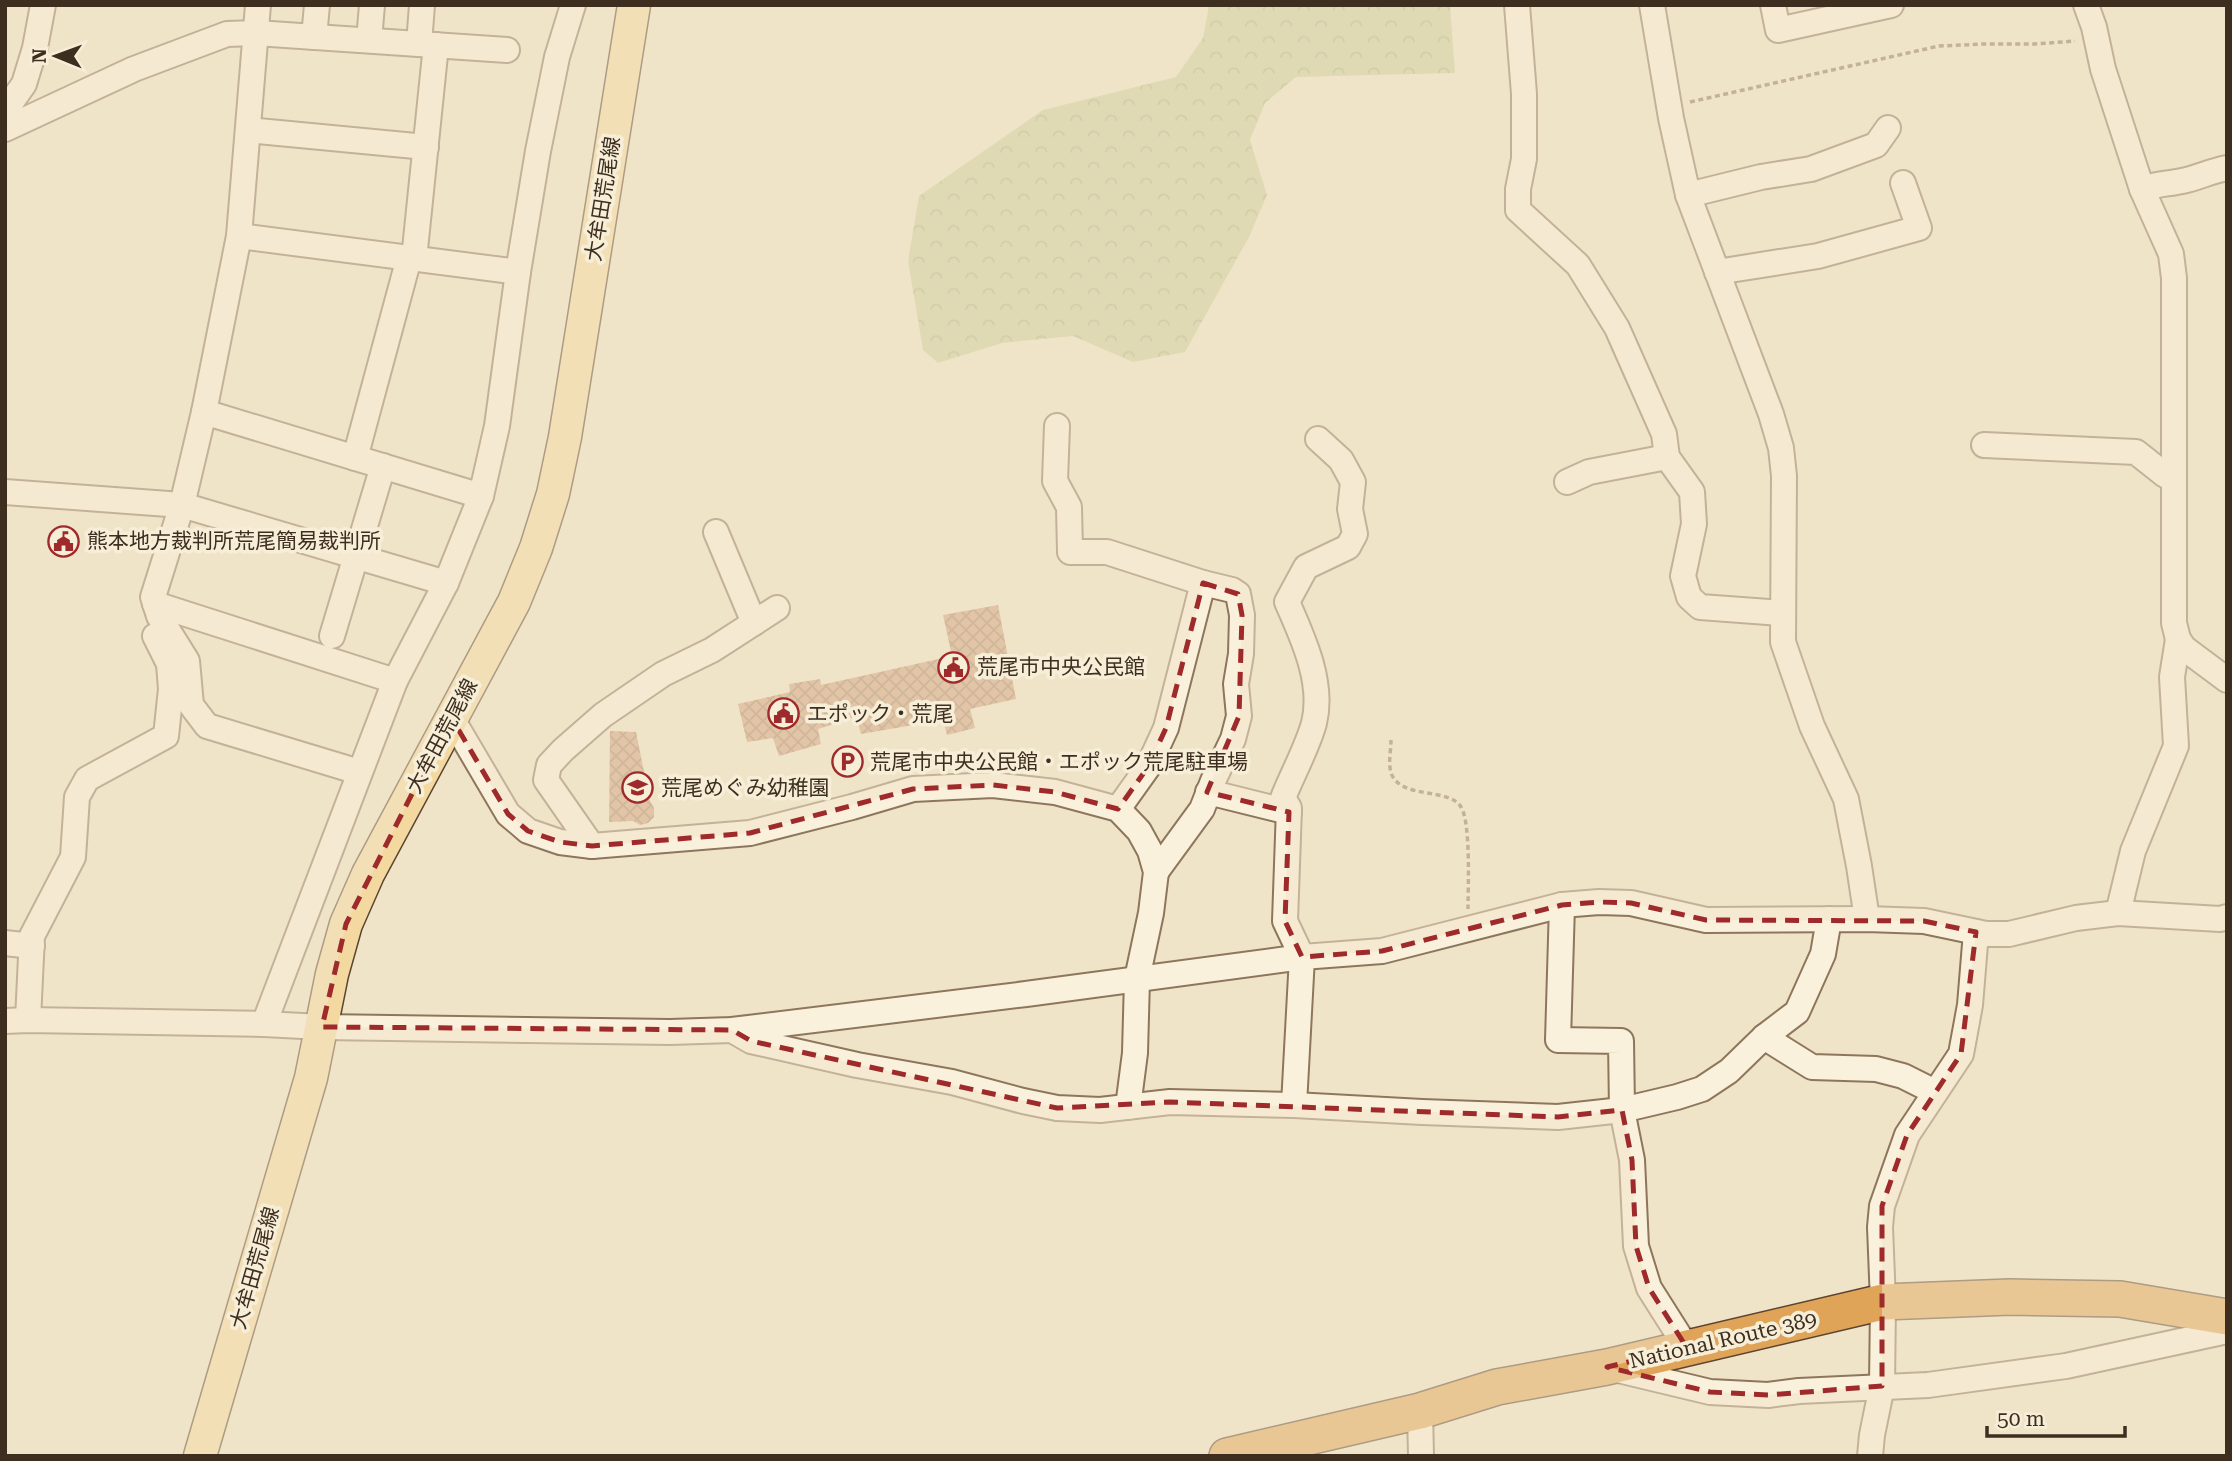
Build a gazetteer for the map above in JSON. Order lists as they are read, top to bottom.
{
  "streets": {
    "highway": ["National Route 389"],
    "main road": ["大牟田荒尾線"]
  },
  "places": {
    "public building": ["熊本地方裁判所荒尾簡易裁判所", "荒尾市中央公民館", "エポック・荒尾"],
    "parking": ["荒尾市中央公民館・エポック荒尾駐車場"],
    "school or university": ["荒尾めぐみ幼稚園"]
  },
  "scale_bar": "50 m",
  "north": "left"
}
